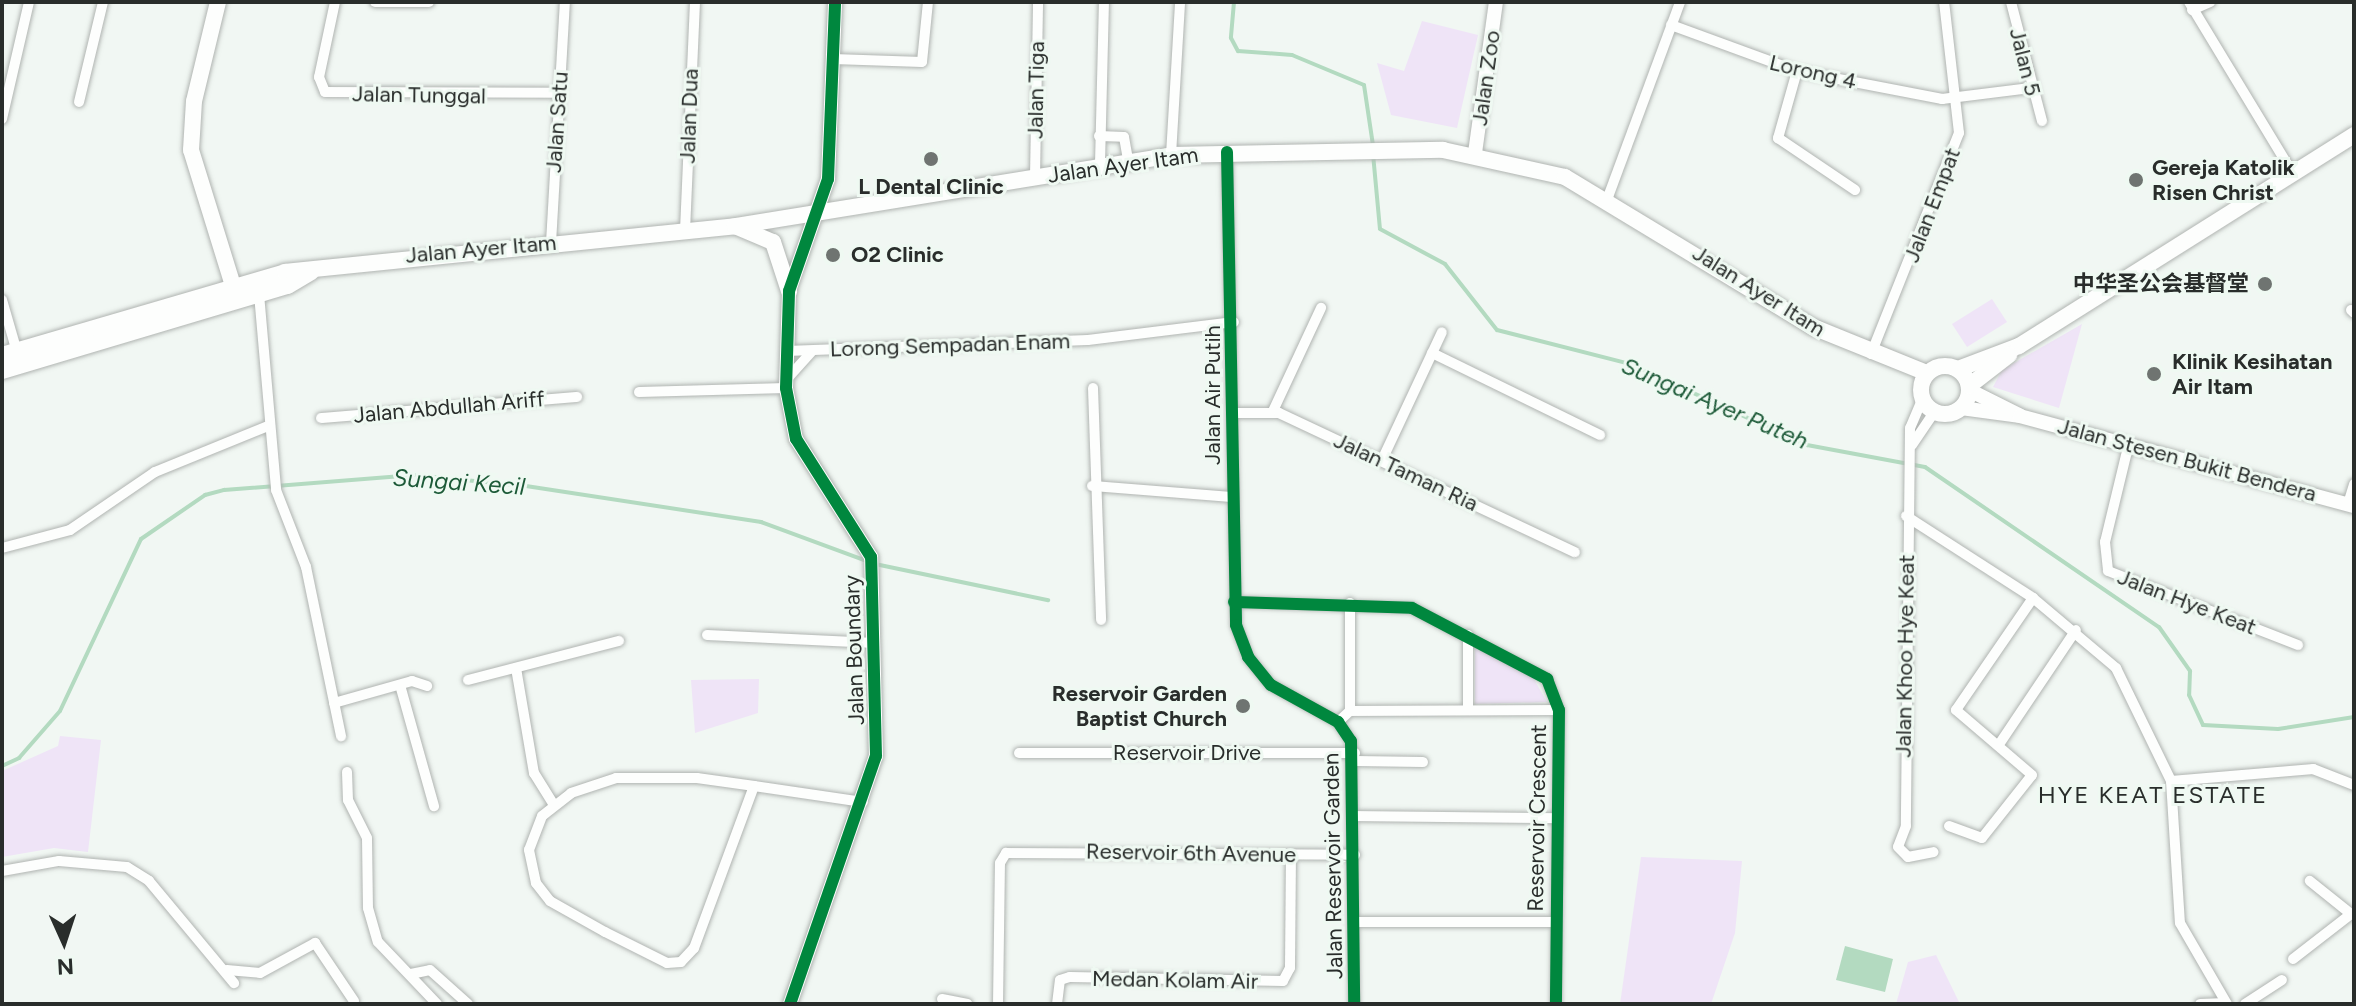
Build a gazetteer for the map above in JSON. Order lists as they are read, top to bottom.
{
  "streets": {
    "main road": ["Jalan Ayer Itam"],
    "street": [
      "Jalan 5",
      "Lorong 4",
      "Jalan Zoo",
      "Jalan Tiga",
      "Jalan Tunggal",
      "Jalan Dua",
      "Jalan Satu",
      "Jalan Empat",
      "Lorong Sempadan Enam",
      "Jalan Air Putih",
      "Jalan Abdullah Ariff",
      "Jalan Stesen Bukit Bendera",
      "Jalan Taman Ria",
      "Jalan Hye Keat",
      "Jalan Boundary",
      "Jalan Khoo Hye Keat",
      "Reservoir Drive",
      "Reservoir Crescent",
      "Reservoir 6th Avenue",
      "Jalan Reservoir Garden",
      "Medan Kolam Air"
    ]
  },
  "crossings": [
    ["Lorong 4", "Jalan Empat"],
    ["Jalan Zoo", "Jalan Ayer Itam"],
    ["Jalan Tiga", "Jalan Ayer Itam"],
    ["Jalan Tunggal", "Jalan Satu"],
    ["Jalan Dua", "Jalan Ayer Itam"],
    ["Jalan Satu", "Jalan Ayer Itam"],
    ["Jalan Ayer Itam", "Jalan Empat"],
    ["Jalan Ayer Itam", "Jalan Air Putih"],
    ["Jalan Ayer Itam", "Jalan Boundary"],
    ["Jalan Ayer Itam", "Jalan Khoo Hye Keat"],
    ["Lorong Sempadan Enam", "Jalan Air Putih"],
    ["Lorong Sempadan Enam", "Jalan Boundary"],
    ["Jalan Air Putih", "Jalan Taman Ria"],
    ["Jalan Air Putih", "Reservoir Crescent"],
    ["Jalan Air Putih", "Jalan Reservoir Garden"],
    ["Jalan Stesen Bukit Bendera", "Jalan Hye Keat"],
    ["Reservoir Drive", "Jalan Reservoir Garden"],
    ["Reservoir 6th Avenue", "Jalan Reservoir Garden"],
    ["Reservoir 6th Avenue", "Medan Kolam Air"]
  ],
  "districts": ["HYE KEAT ESTATE"],
  "water": ["Sungai Ayer Puteh", "Sungai Kecil"],
  "places": [
    "L Dental Clinic",
    "Gereja Katolik Risen Christ",
    "O2 Clinic",
    "中华圣公会基督堂",
    "Klinik Kesihatan Air Itam",
    "Reservoir Garden Baptist Church"
  ],
  "north": "bottom"
}
